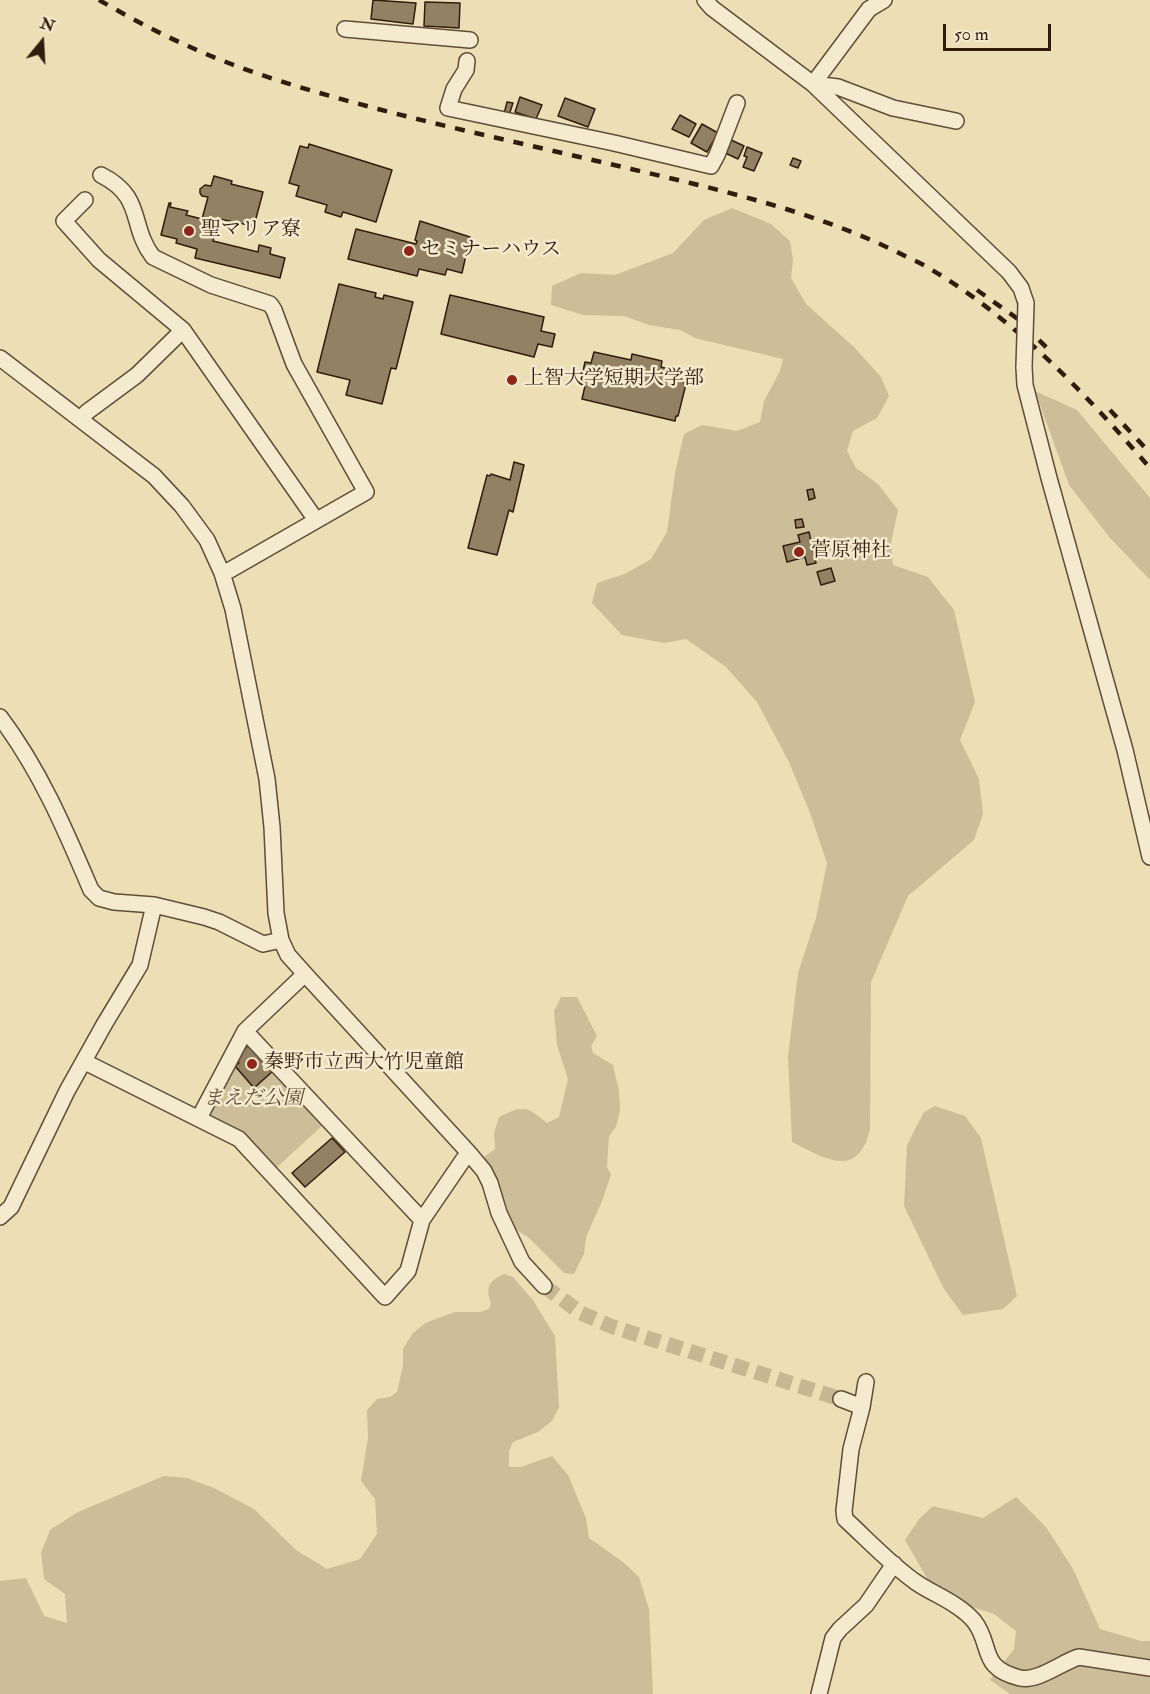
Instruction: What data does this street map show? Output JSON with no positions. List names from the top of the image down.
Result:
{
  "parks": ["まえだ公園"],
  "places": [
    "聖マリア寮",
    "セミナーハウス",
    "上智大学短期大学部",
    "菅原神社",
    "秦野市立西大竹児童館"
  ],
  "scale_bar": "50 m",
  "north": "top"
}
